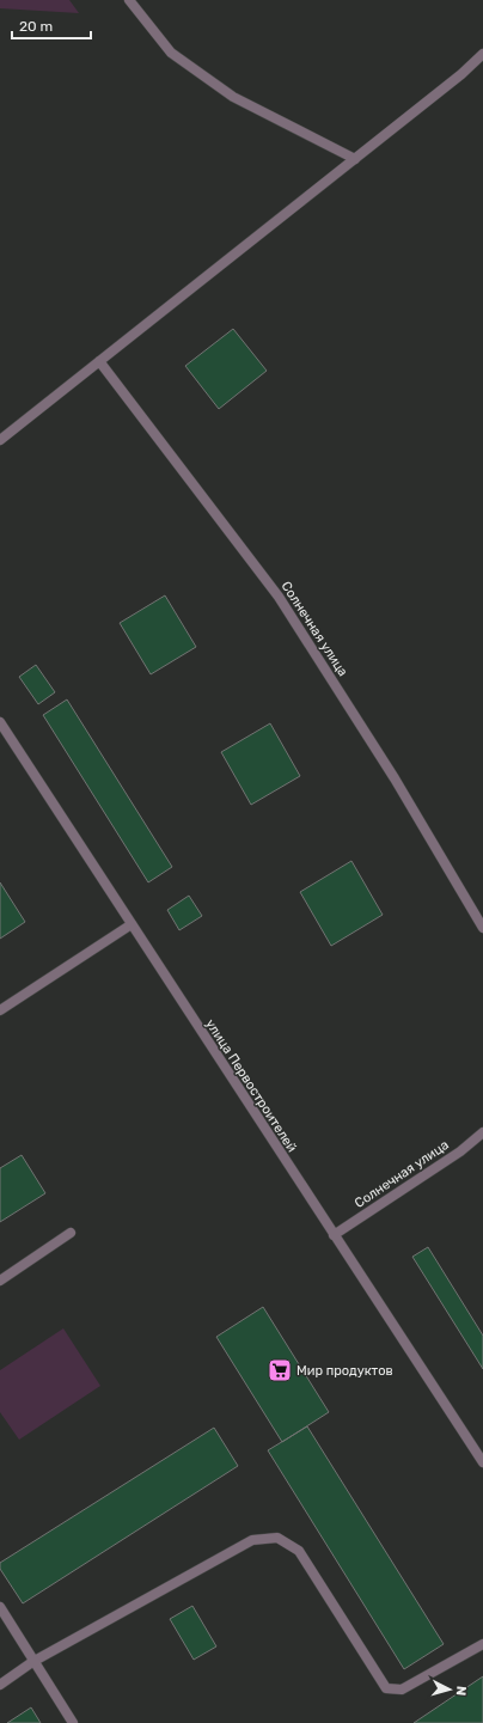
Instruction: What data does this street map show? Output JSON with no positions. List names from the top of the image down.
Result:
{
  "streets": {
    "street": ["Солнечная улица", "улица Первостроителей"]
  },
  "crossings": [
    ["Солнечная улица", "улица Первостроителей"]
  ],
  "places": {
    "supermarket": ["Мир продуктов"]
  },
  "scale_bar": "20 m",
  "north": "right"
}
